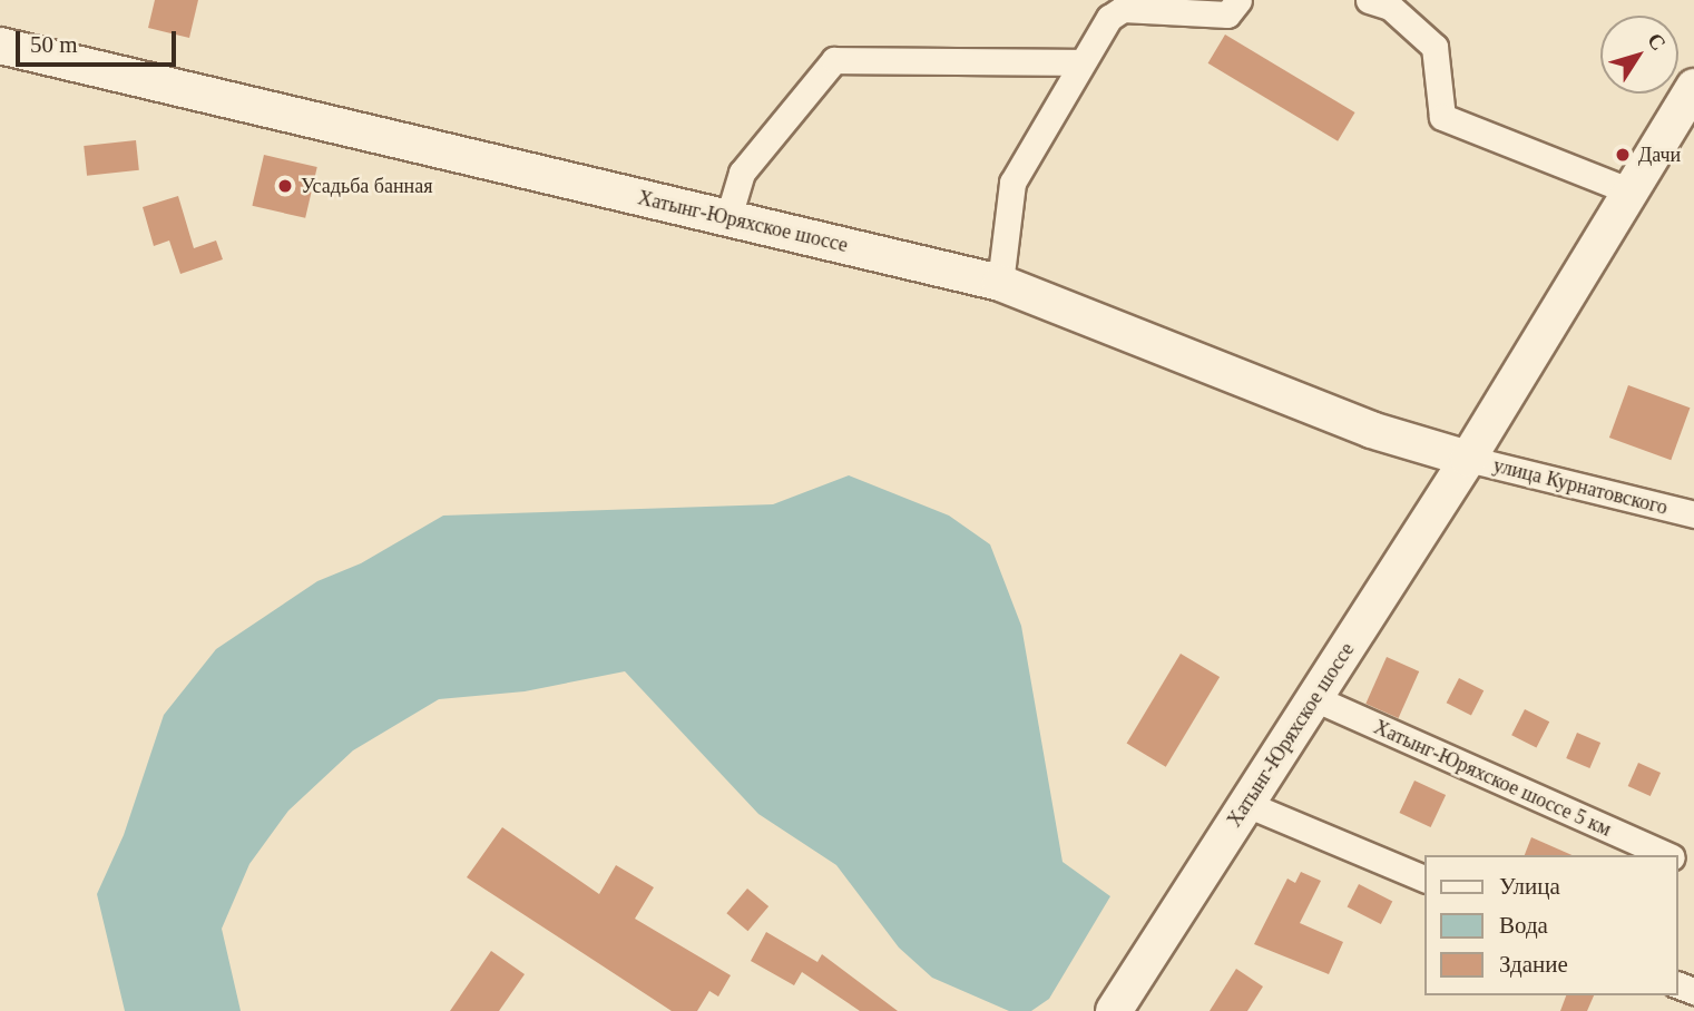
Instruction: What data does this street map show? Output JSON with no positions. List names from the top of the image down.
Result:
{
  "streets": {
    "main road": ["Хатынг-Юряхское шоссе"],
    "street": ["улица Курнатовского", "Хатынг-Юряхское шоссе 5 км"]
  },
  "crossings": [
    ["Хатынг-Юряхское шоссе", "улица Курнатовского"],
    ["Хатынг-Юряхское шоссе", "Хатынг-Юряхское шоссе 5 км"]
  ],
  "places": ["Дачи", "Усадьба банная"],
  "legend": ["Улица", "Вода", "Здание"],
  "scale_bar": "50 m",
  "north": "top right"
}
